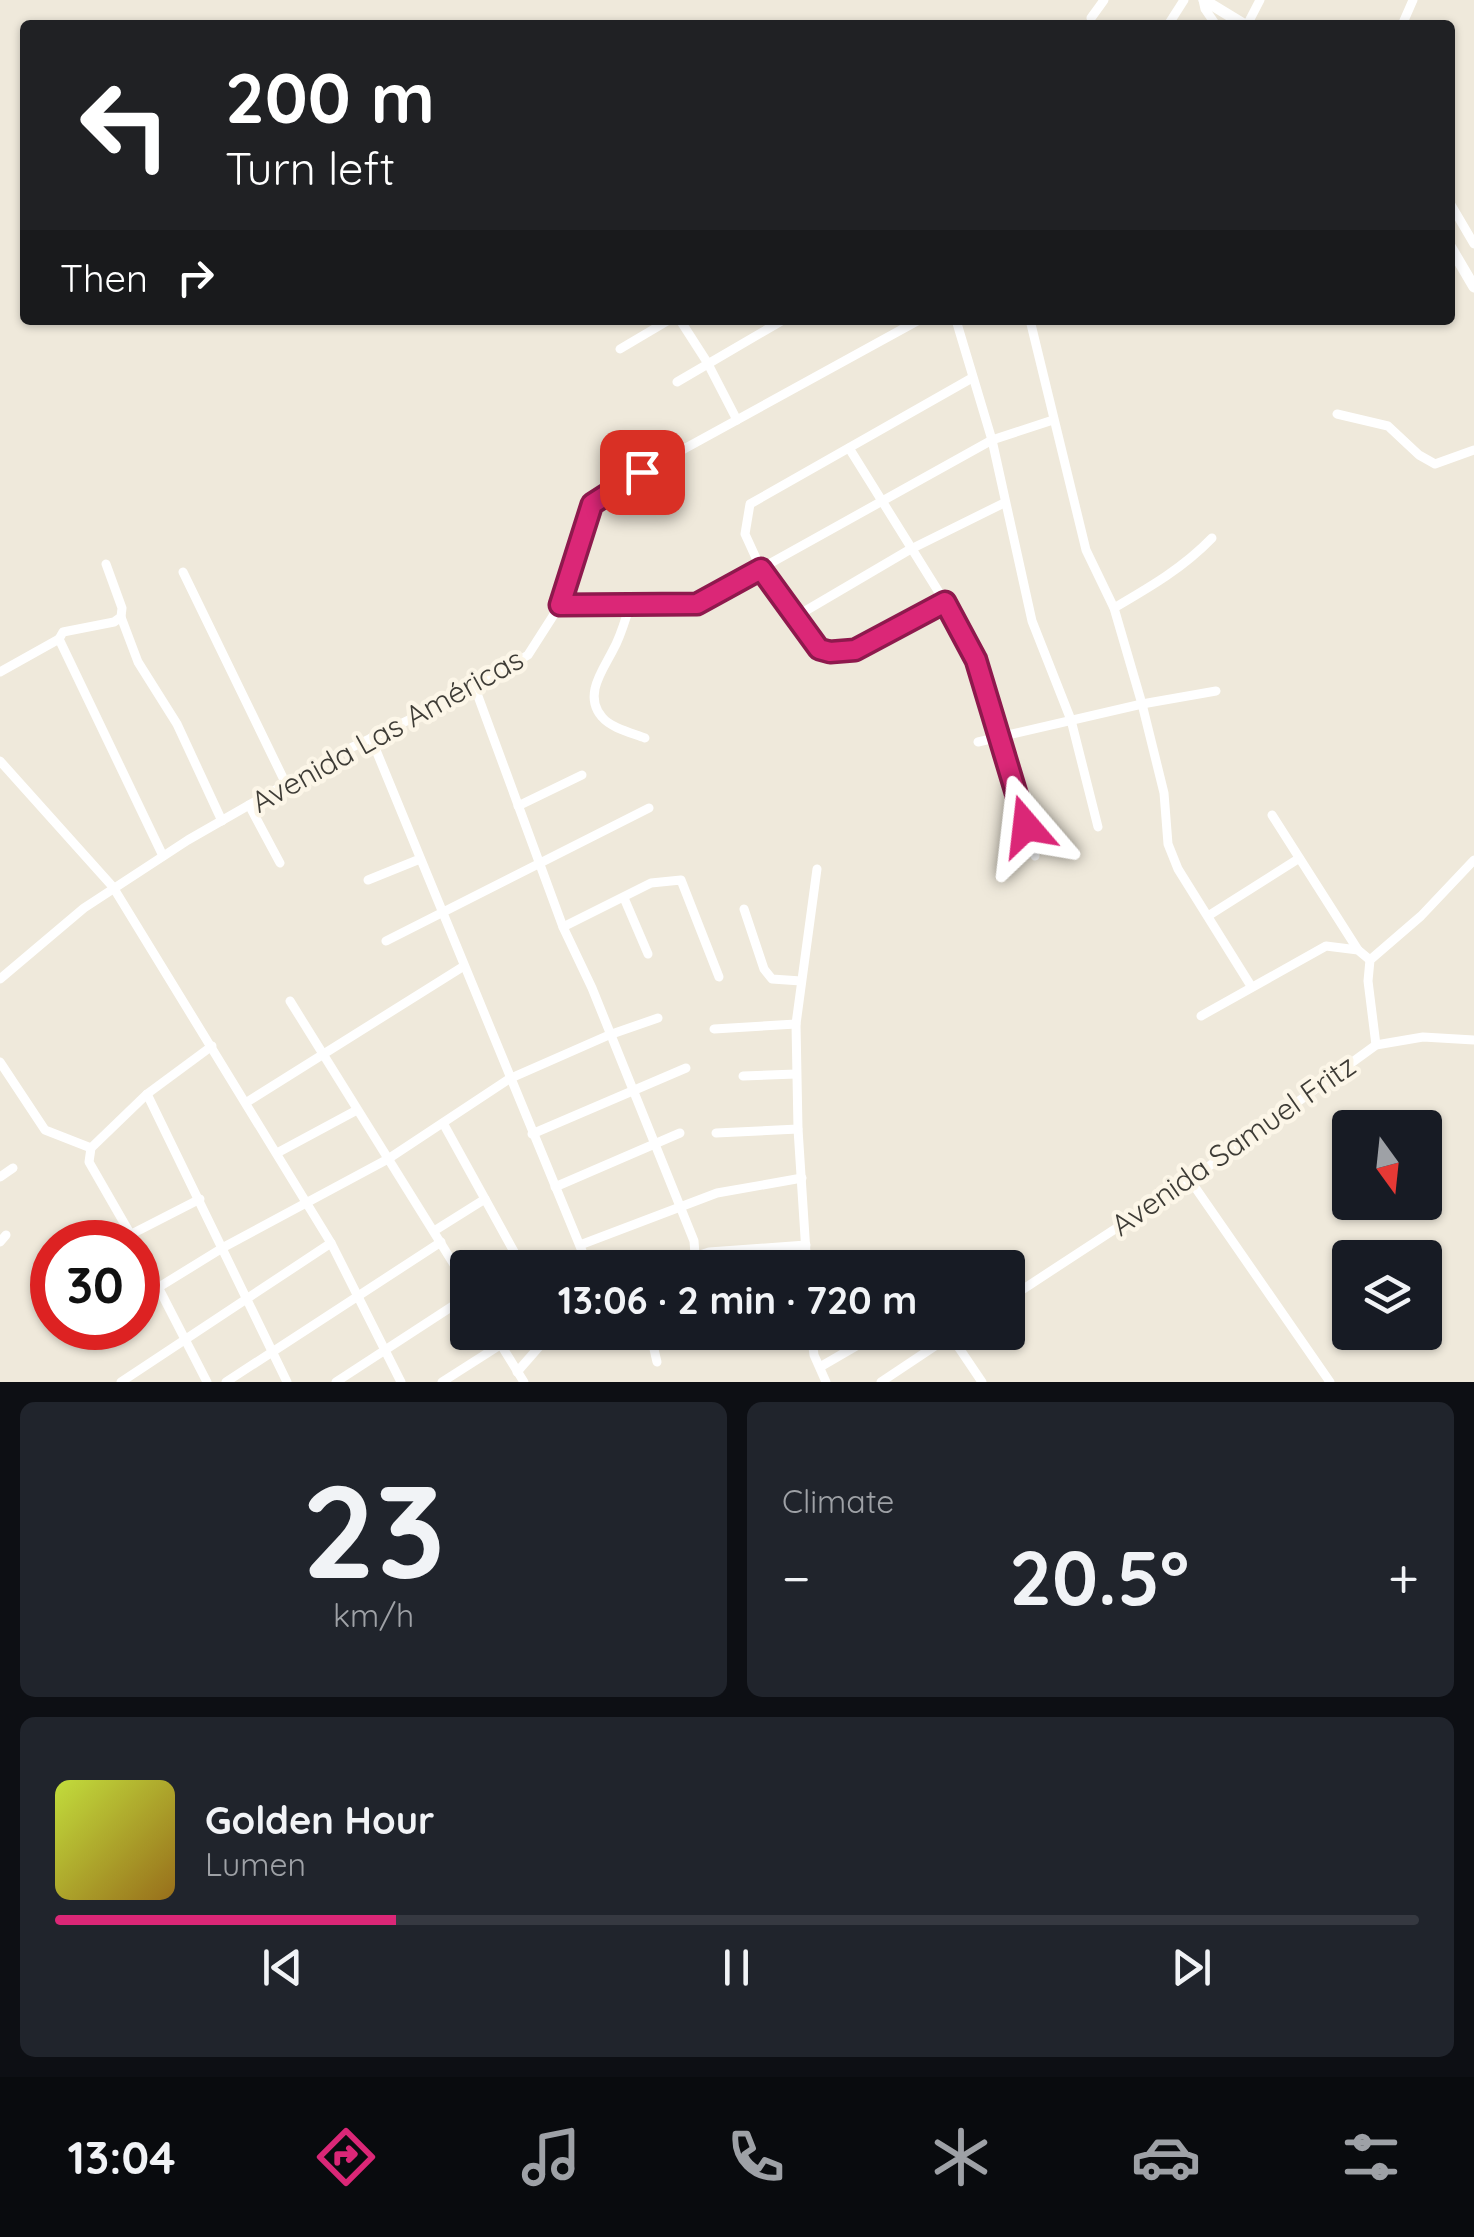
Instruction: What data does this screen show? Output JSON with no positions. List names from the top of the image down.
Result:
{
  "streets": {
    "street": ["Avenida Las Américas", "Avenida Samuel Fritz"]
  },
  "north": "bottom",
  "page": {
    "turn": ["200 m", "Turn left"],
    "then": "Then",
    "limit": "30",
    "trip": "13:06 · 2 min · 720 m",
    "tile": [
      ["23", "km/h"],
      "Climate"
    ],
    "heat": ["−", "20.5°", "+"],
    "song": ["Golden Hour", "Lumen"],
    "tabs": "13:04"
  }
}
